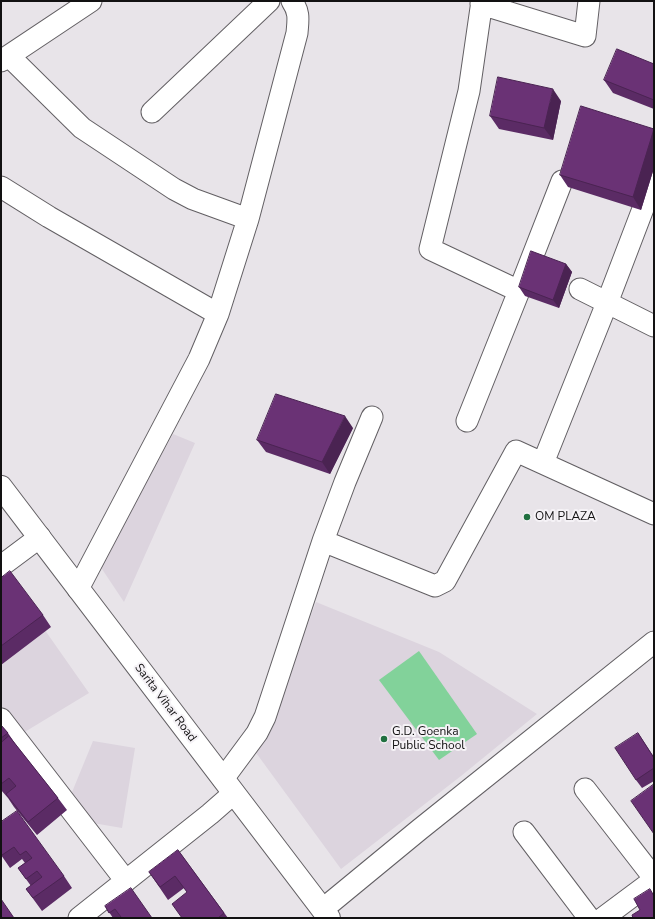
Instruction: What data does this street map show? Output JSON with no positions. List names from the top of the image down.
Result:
{
  "streets": {
    "street": ["Sarita Vihar Road"]
  },
  "places": ["OM PLAZA", "G.D. Goenka Public School"]
}
